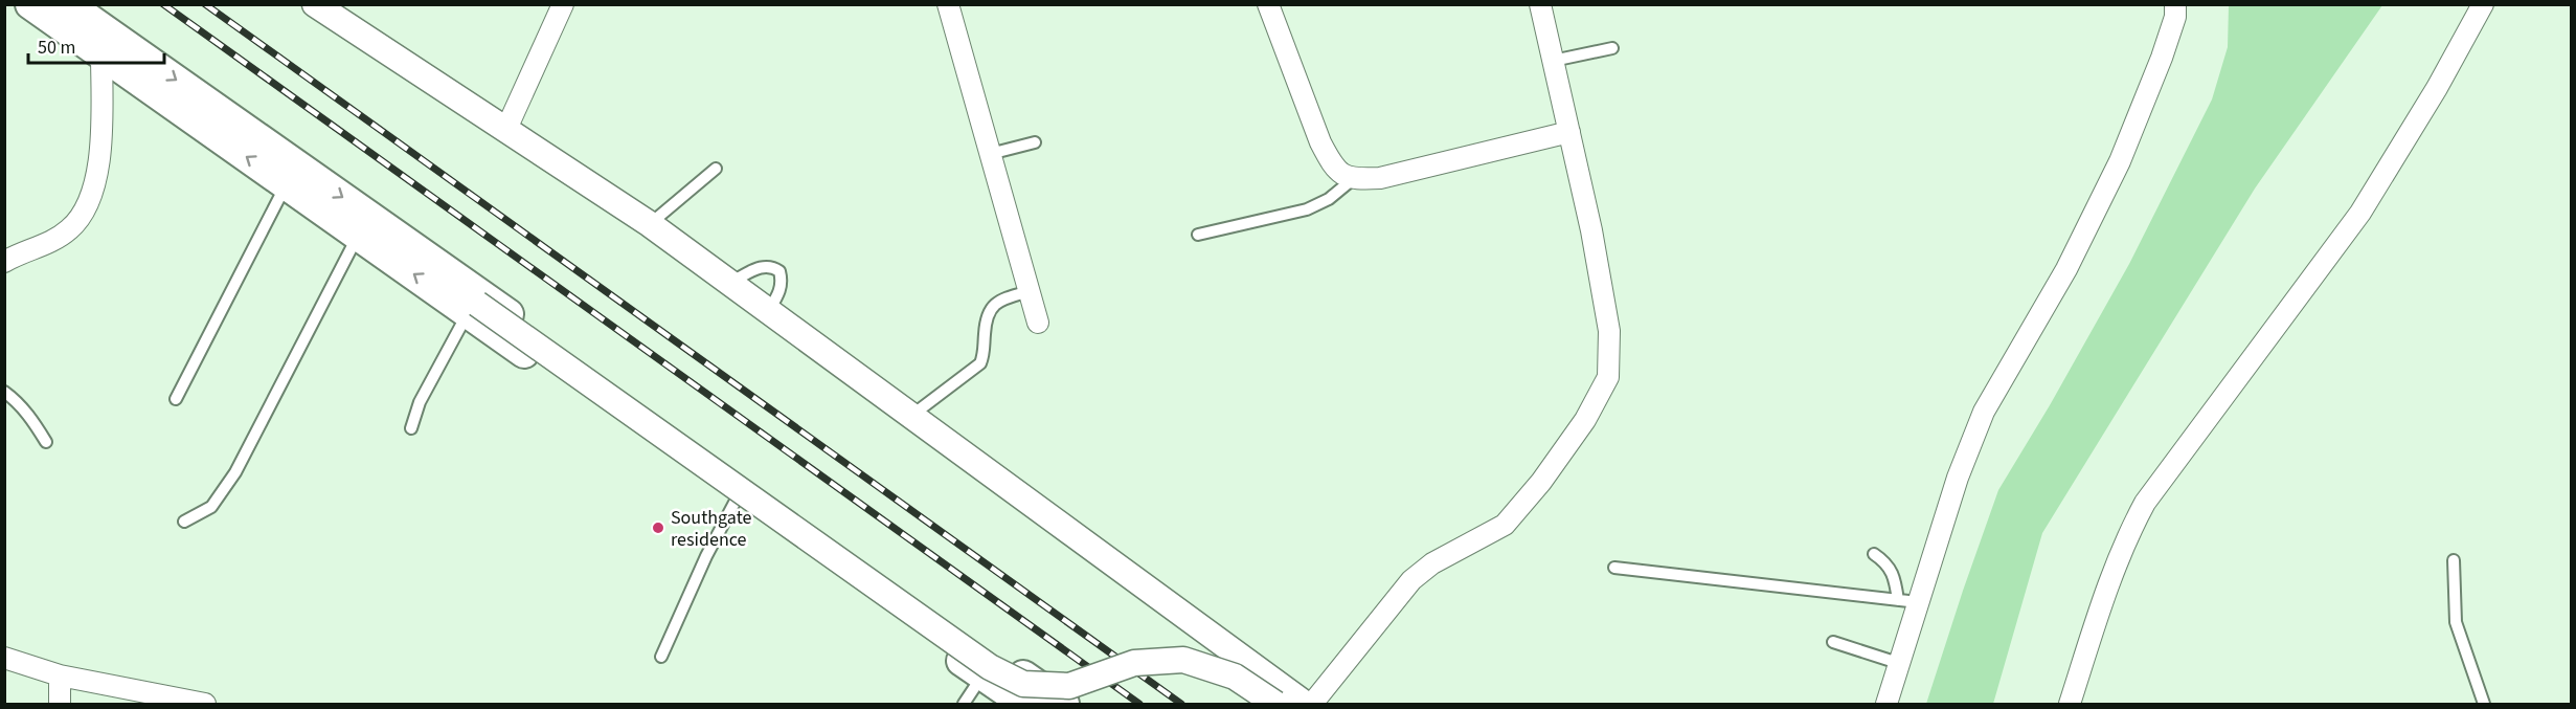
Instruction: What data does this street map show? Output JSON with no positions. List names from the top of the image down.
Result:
{
  "places": ["Southgate residence"],
  "scale_bar": "50 m"
}
